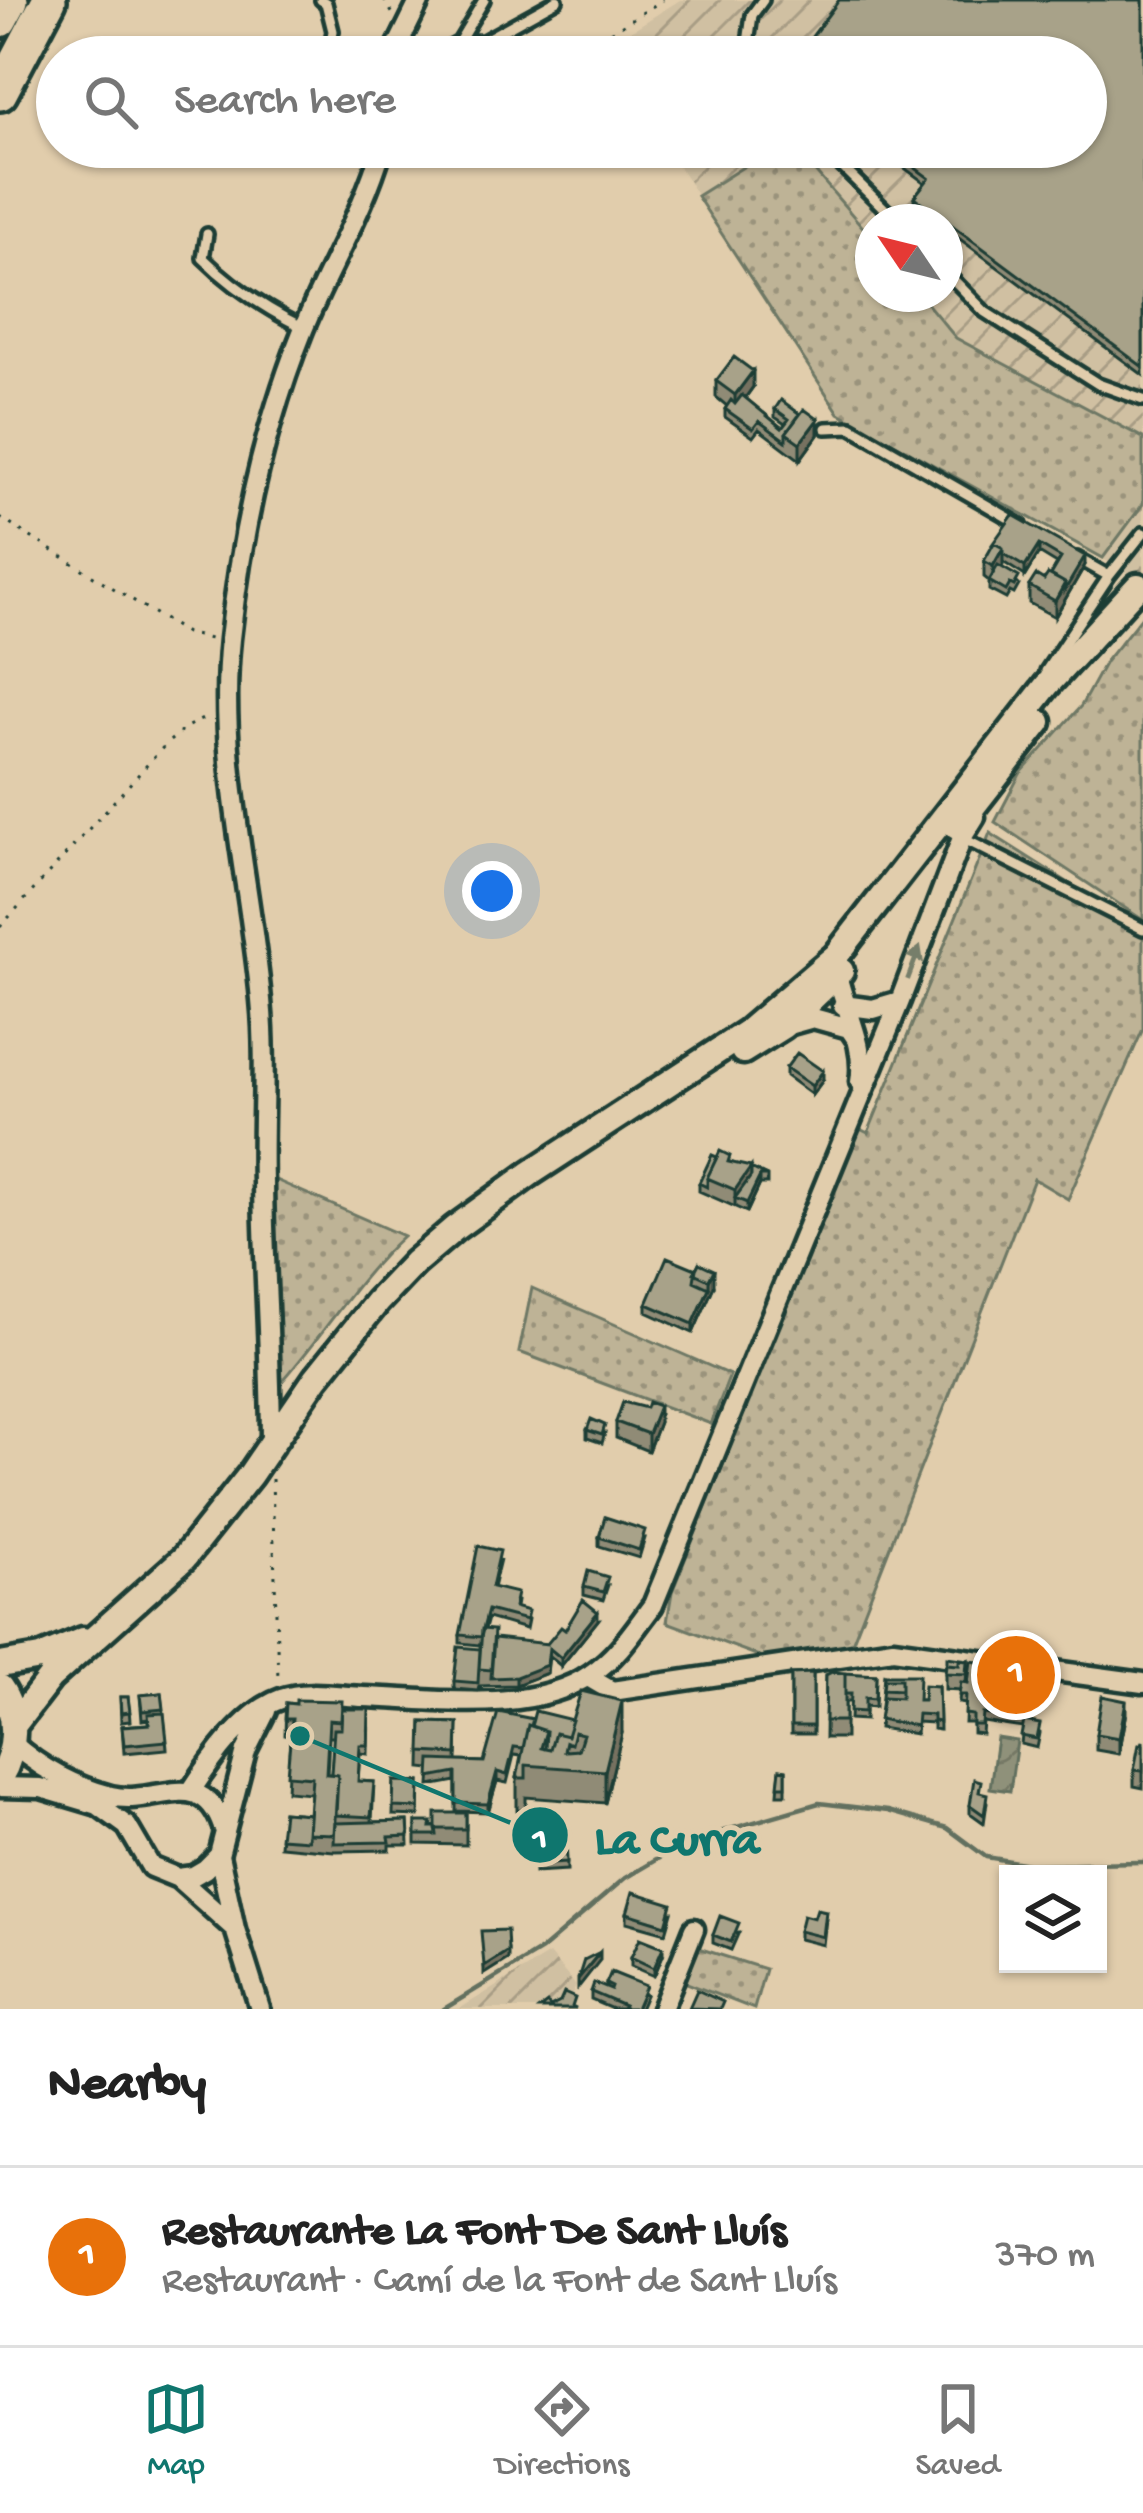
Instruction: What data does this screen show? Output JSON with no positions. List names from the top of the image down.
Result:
{
  "places": ["La Curra"],
  "north": "top left",
  "page": {
    "search": "Search here",
    "pins": "1",
    "heading": "Nearby",
    "list": [
      {
        "mark": "1",
        "name": "Restaurante La Font De Sant Lluís",
        "note": "Restaurant · Camí de la Font de Sant Lluís",
        "value": "370 m"
      }
    ],
    "nav": ["Map", "Directions", "Saved"]
  }
}
